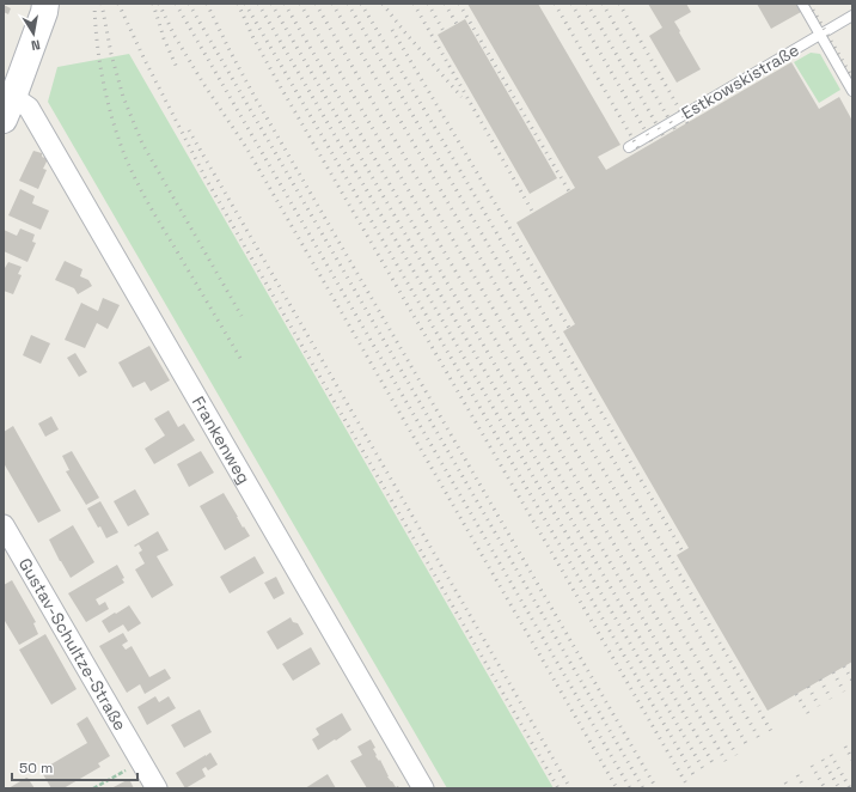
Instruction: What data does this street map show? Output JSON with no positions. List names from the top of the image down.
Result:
{
  "streets": {
    "street": ["Frankenweg", "Gustav-Schultze-Straße"],
    "lane": ["Estkowskistraße"]
  },
  "scale_bar": "50 m",
  "north": "bottom"
}
